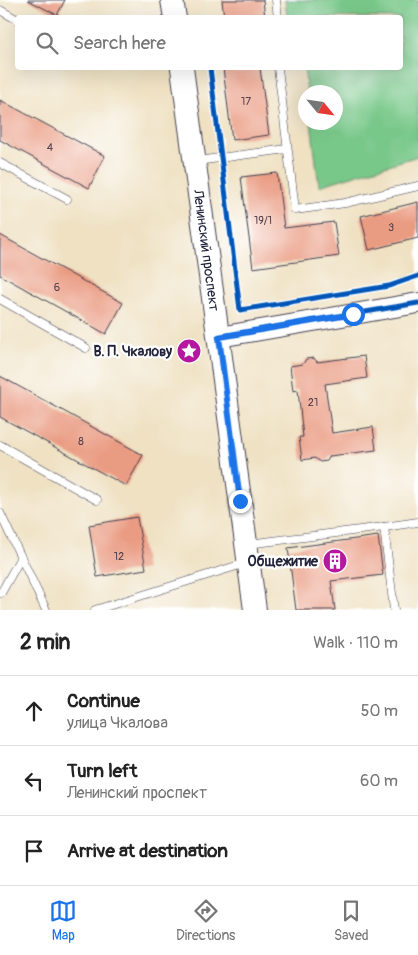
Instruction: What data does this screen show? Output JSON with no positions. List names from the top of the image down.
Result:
{
  "streets": {
    "main road": ["Ленинский проспект"]
  },
  "places": {
    "place": ["В. П. Чкалову"],
    "building": ["Общежитие"]
  },
  "house_numbers": [
    "17",
    "4",
    "19/1",
    "3",
    "6",
    "21",
    "8",
    "12"
  ],
  "north": "bottom right",
  "page": {
    "search": "Search here",
    "heading": ["2 min", "Walk · 110 m"],
    "list": [
      ["Continue", "улица Чкалова", "50 m"],
      ["Turn left", "Ленинский проспект", "60 m"],
      "Arrive at destination"
    ],
    "nav": ["Map", "Directions", "Saved"]
  }
}
